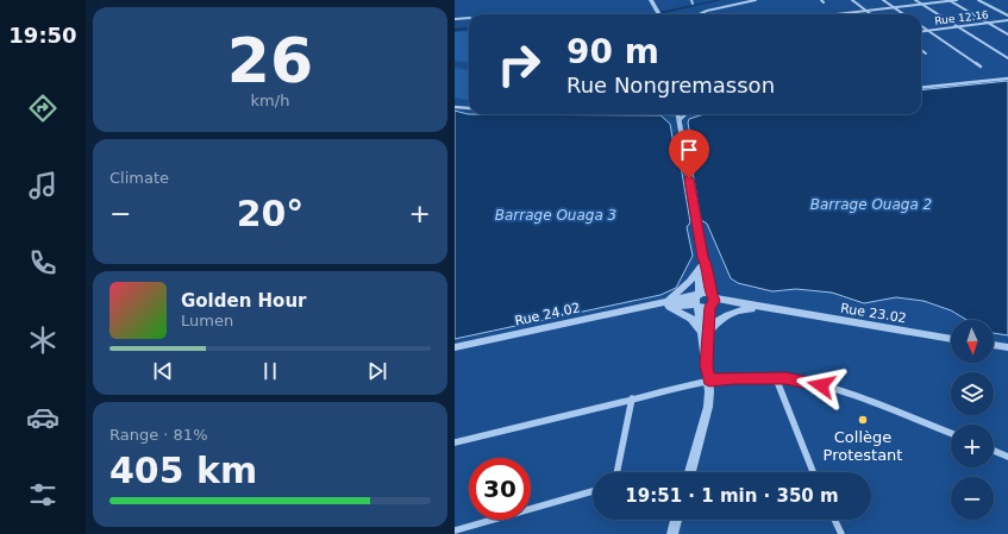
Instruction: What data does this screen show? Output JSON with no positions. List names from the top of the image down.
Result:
{
  "streets": {
    "street": ["Rue 12.16", "Rue 23.02", "Rue 24.02"]
  },
  "water": ["Barrage Ouaga 2", "Barrage Ouaga 3"],
  "places": ["Collège Protestant"],
  "north": "bottom",
  "page": {
    "tabs": "19:50",
    "tile": [
      ["26", "km/h"],
      "Climate",
      ["Range · 81%", "405 km"]
    ],
    "turn": ["90 m", "Rue Nongremasson"],
    "heat": ["−", "20°", "+"],
    "song": ["Golden Hour", "Lumen"],
    "map_buttons": ["+", "−"],
    "limit": "30",
    "trip": "19:51 · 1 min · 350 m"
  }
}
